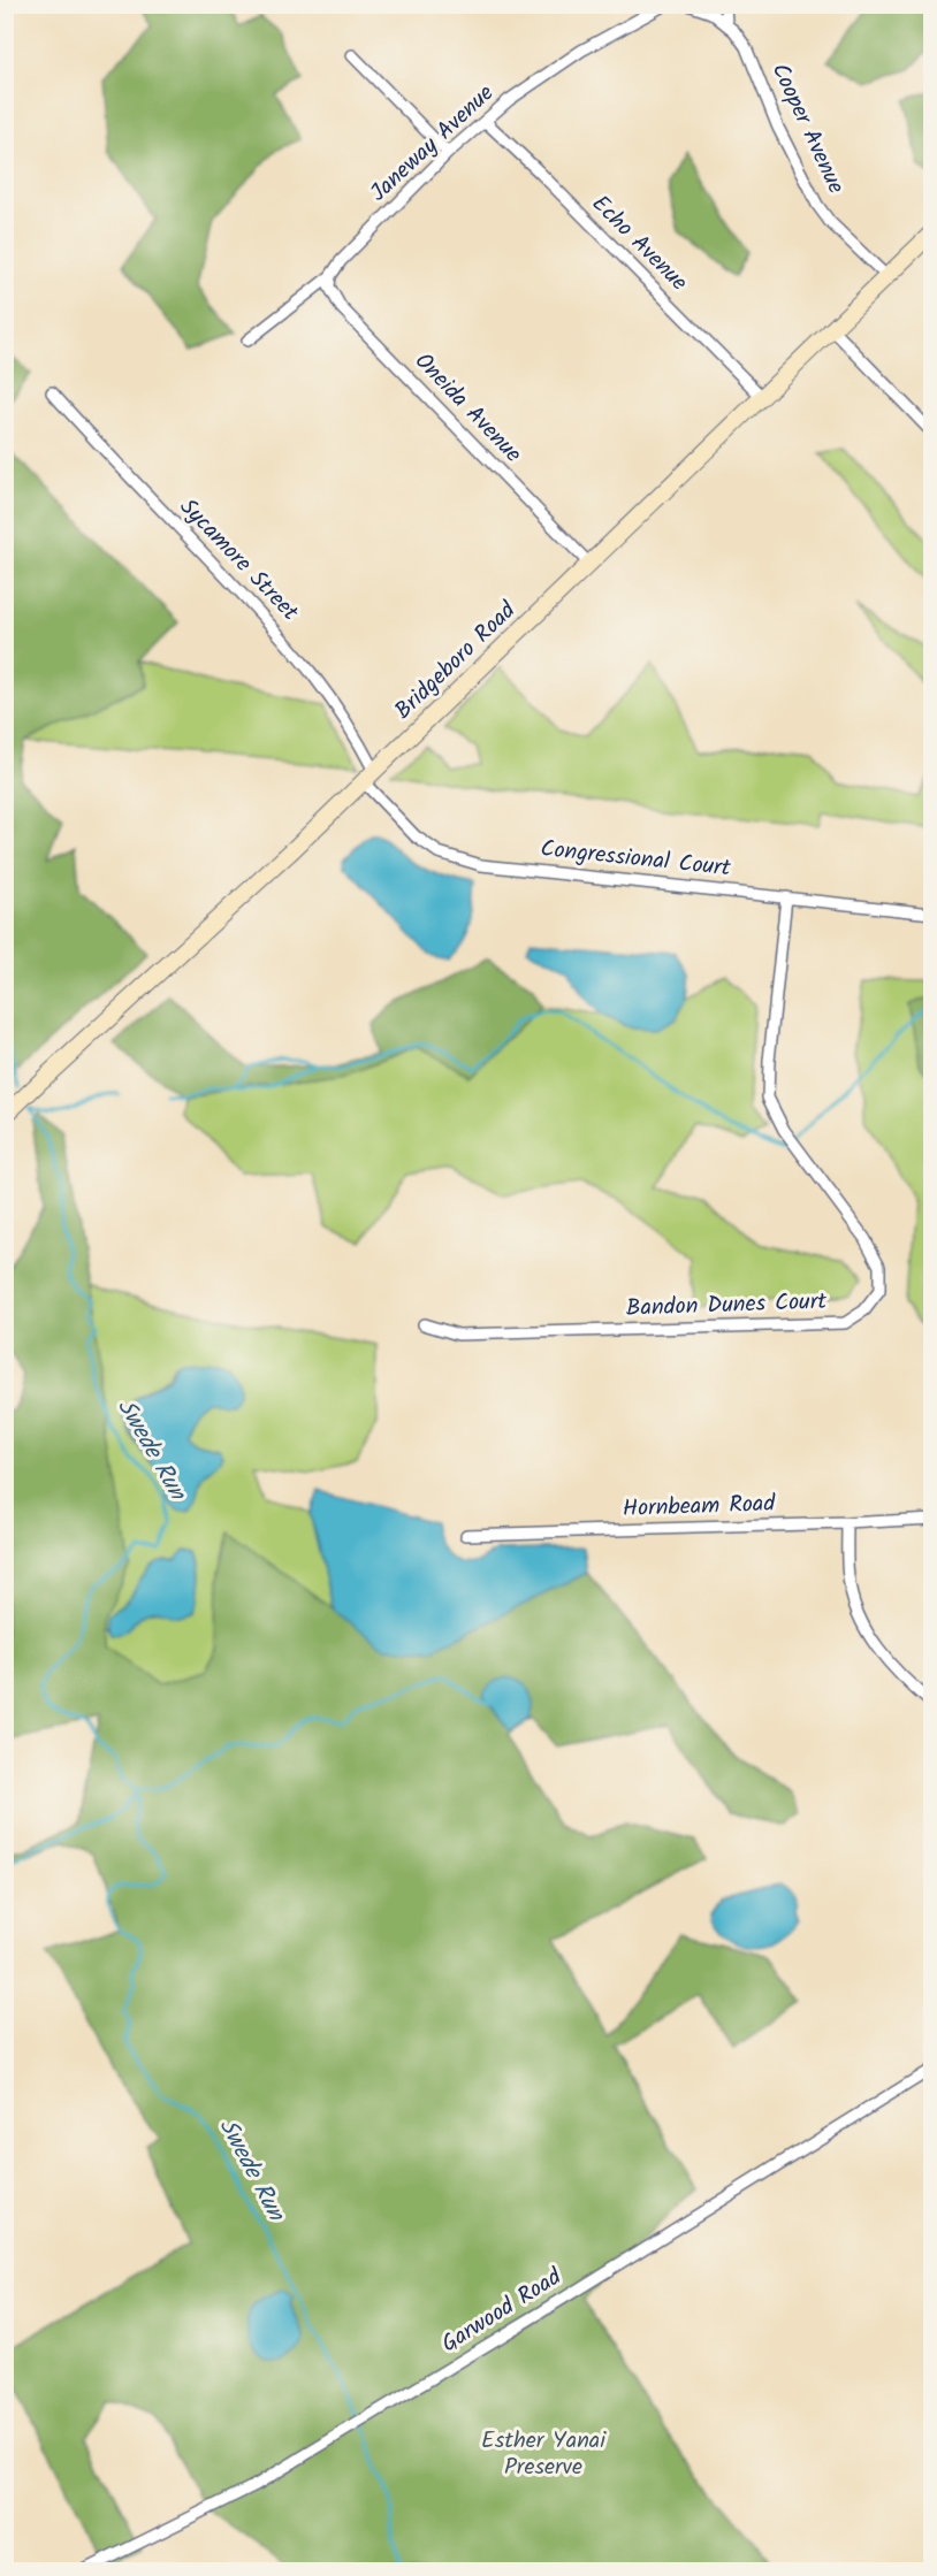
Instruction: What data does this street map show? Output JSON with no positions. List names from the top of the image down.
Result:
{
  "streets": {
    "main road": ["Bridgeboro Road"],
    "street": [
      "Cooper Avenue",
      "Janeway Avenue",
      "Echo Avenue",
      "Oneida Avenue",
      "Sycamore Street",
      "Congressional Court",
      "Bandon Dunes Court",
      "Hornbeam Road",
      "Garwood Road"
    ]
  },
  "crossings": [
    ["Cooper Avenue", "Bridgeboro Road"],
    ["Janeway Avenue", "Echo Avenue"],
    ["Janeway Avenue", "Oneida Avenue"],
    ["Echo Avenue", "Bridgeboro Road"],
    ["Oneida Avenue", "Bridgeboro Road"],
    ["Sycamore Street", "Bridgeboro Road"],
    ["Sycamore Street", "Congressional Court"],
    ["Bridgeboro Road", "Congressional Court"],
    ["Congressional Court", "Bandon Dunes Court"]
  ],
  "water": ["Swede Run"],
  "parks": ["Esther Yanai Preserve"]
}
